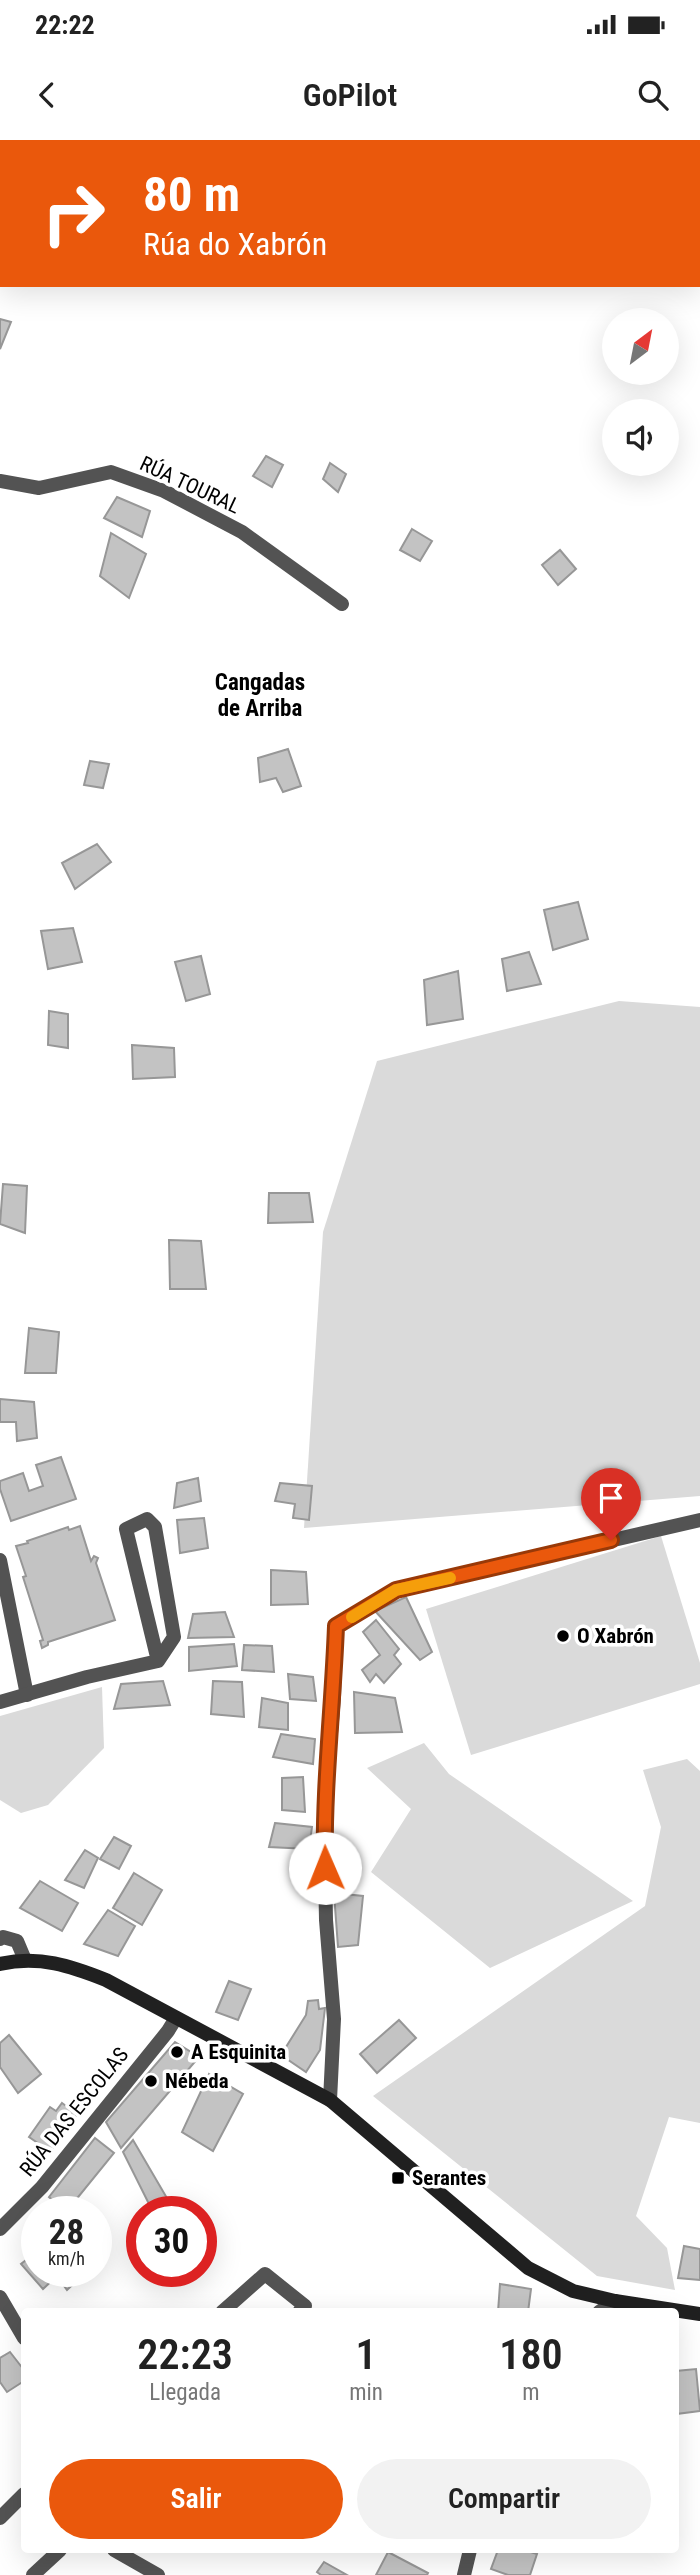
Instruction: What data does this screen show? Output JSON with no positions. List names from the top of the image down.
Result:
{
  "streets": {
    "street": ["RÚA TOURAL", "RÚA DAS ESCOLAS"]
  },
  "districts": ["Cangadas de Arriba"],
  "places": {
    "other": ["O Xabrón", "A Esquinita", "Nébeda"],
    "transit": ["Serantes"]
  },
  "north": "top right",
  "page": {
    "status": "22:22",
    "header": "GoPilot",
    "turn": ["80 m", "Rúa do Xabrón"],
    "speed": "28 km/h",
    "limit": "30",
    "eta": [
      "22:23",
      "Llegada",
      "1",
      "min",
      "180",
      "m"
    ],
    "buttons": ["Salir", "Compartir"]
  }
}
